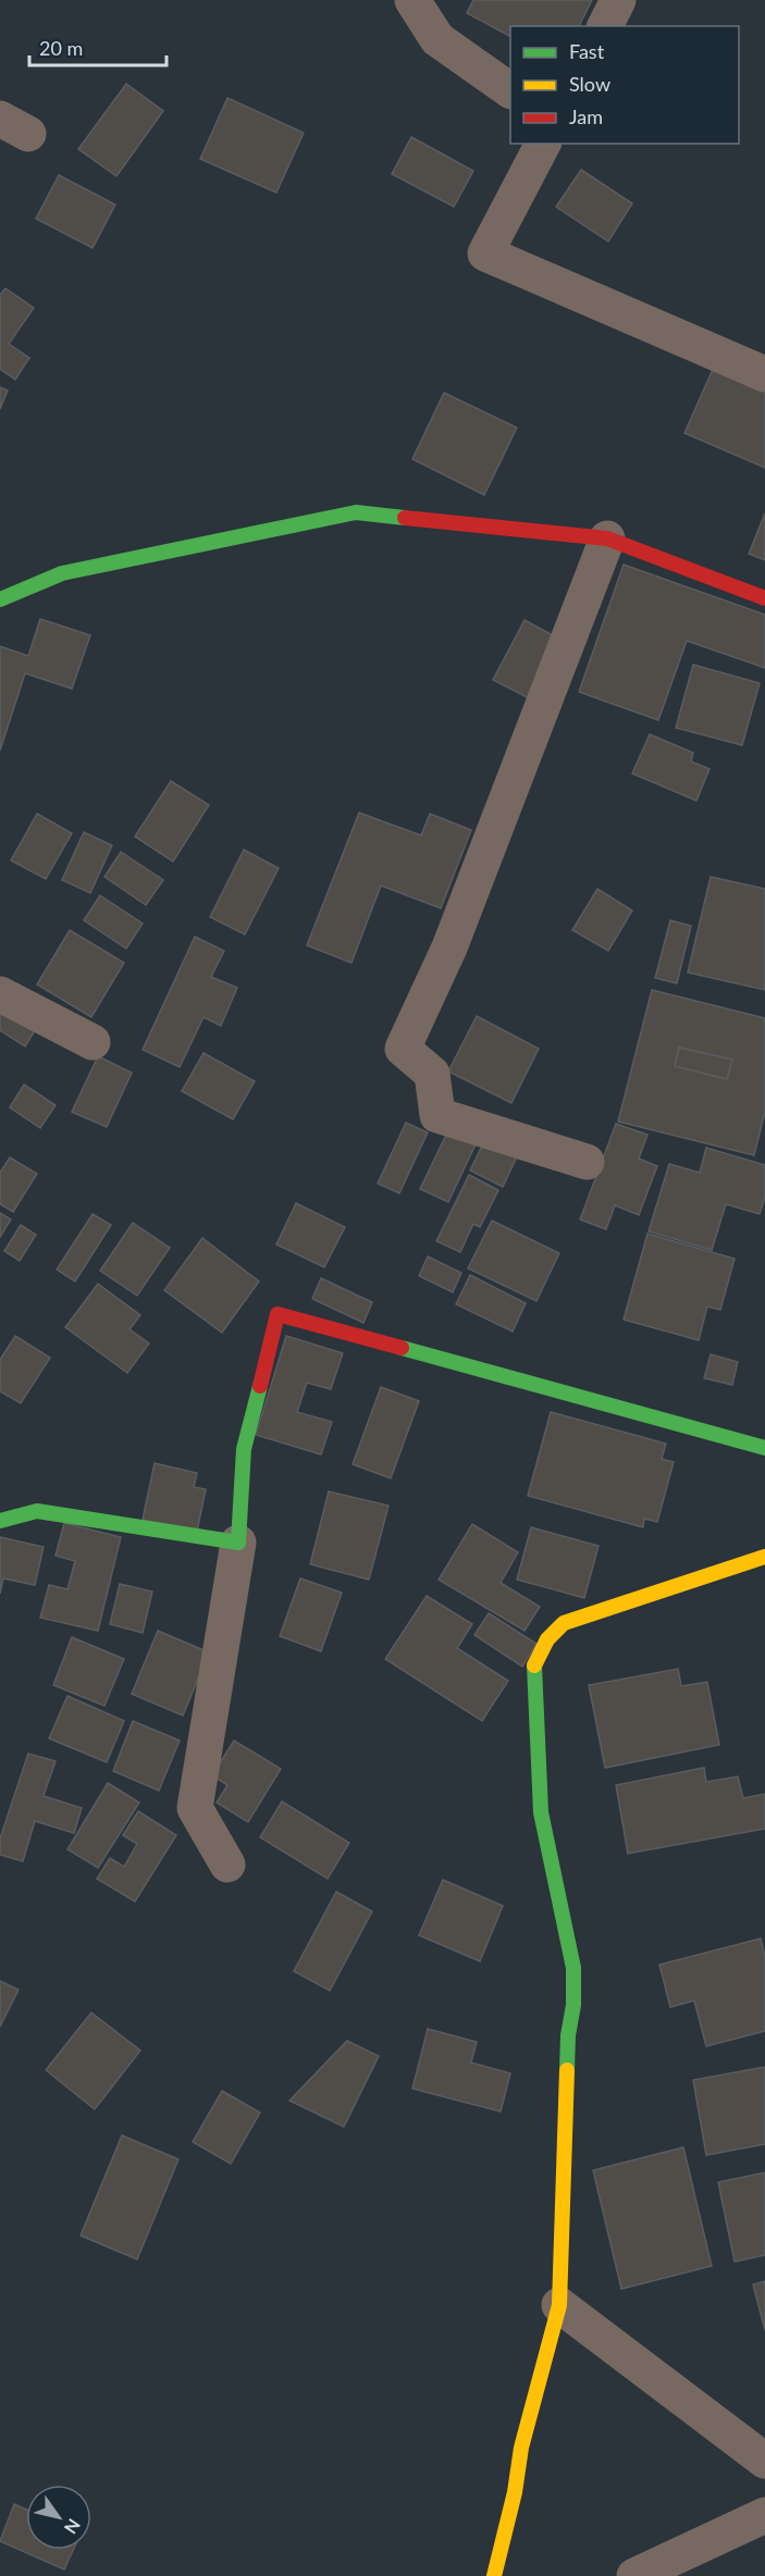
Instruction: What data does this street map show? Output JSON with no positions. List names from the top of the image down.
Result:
{
  "legend": ["Fast", "Slow", "Jam"],
  "scale_bar": "20 m",
  "north": "bottom right"
}
